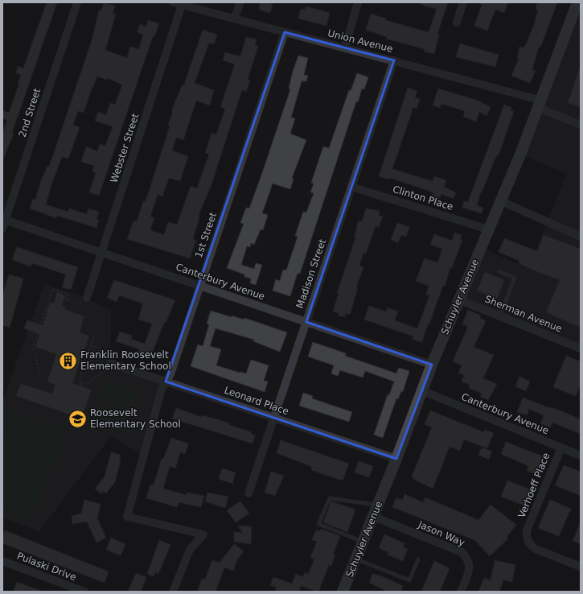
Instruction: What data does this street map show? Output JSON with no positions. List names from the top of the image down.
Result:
{
  "streets": {
    "street": [
      "Union Avenue",
      "2nd Street",
      "Webster Street",
      "Clinton Place",
      "1st Street",
      "Madison Street",
      "Canterbury Avenue",
      "Schuyler Avenue",
      "Sherman Avenue",
      "Leonard Place",
      "Verhoeff Place",
      "Jason Way",
      "Pulaski Drive"
    ]
  },
  "crossings": [
    ["Union Avenue", "Webster Street"],
    ["Union Avenue", "1st Street"],
    ["Union Avenue", "Madison Street"],
    ["Union Avenue", "Schuyler Avenue"],
    ["2nd Street", "Canterbury Avenue"],
    ["Webster Street", "Canterbury Avenue"],
    ["Clinton Place", "Madison Street"],
    ["Clinton Place", "Schuyler Avenue"],
    ["1st Street", "Canterbury Avenue"],
    ["1st Street", "Leonard Place"],
    ["Madison Street", "Canterbury Avenue"],
    ["Madison Street", "Leonard Place"],
    ["Canterbury Avenue", "Schuyler Avenue"],
    ["Canterbury Avenue", "Verhoeff Place"],
    ["Schuyler Avenue", "Sherman Avenue"],
    ["Schuyler Avenue", "Leonard Place"],
    ["Schuyler Avenue", "Jason Way"]
  ],
  "places": {
    "building": ["Franklin Roosevelt Elementary School"],
    "school or university": ["Roosevelt Elementary School"]
  }
}
